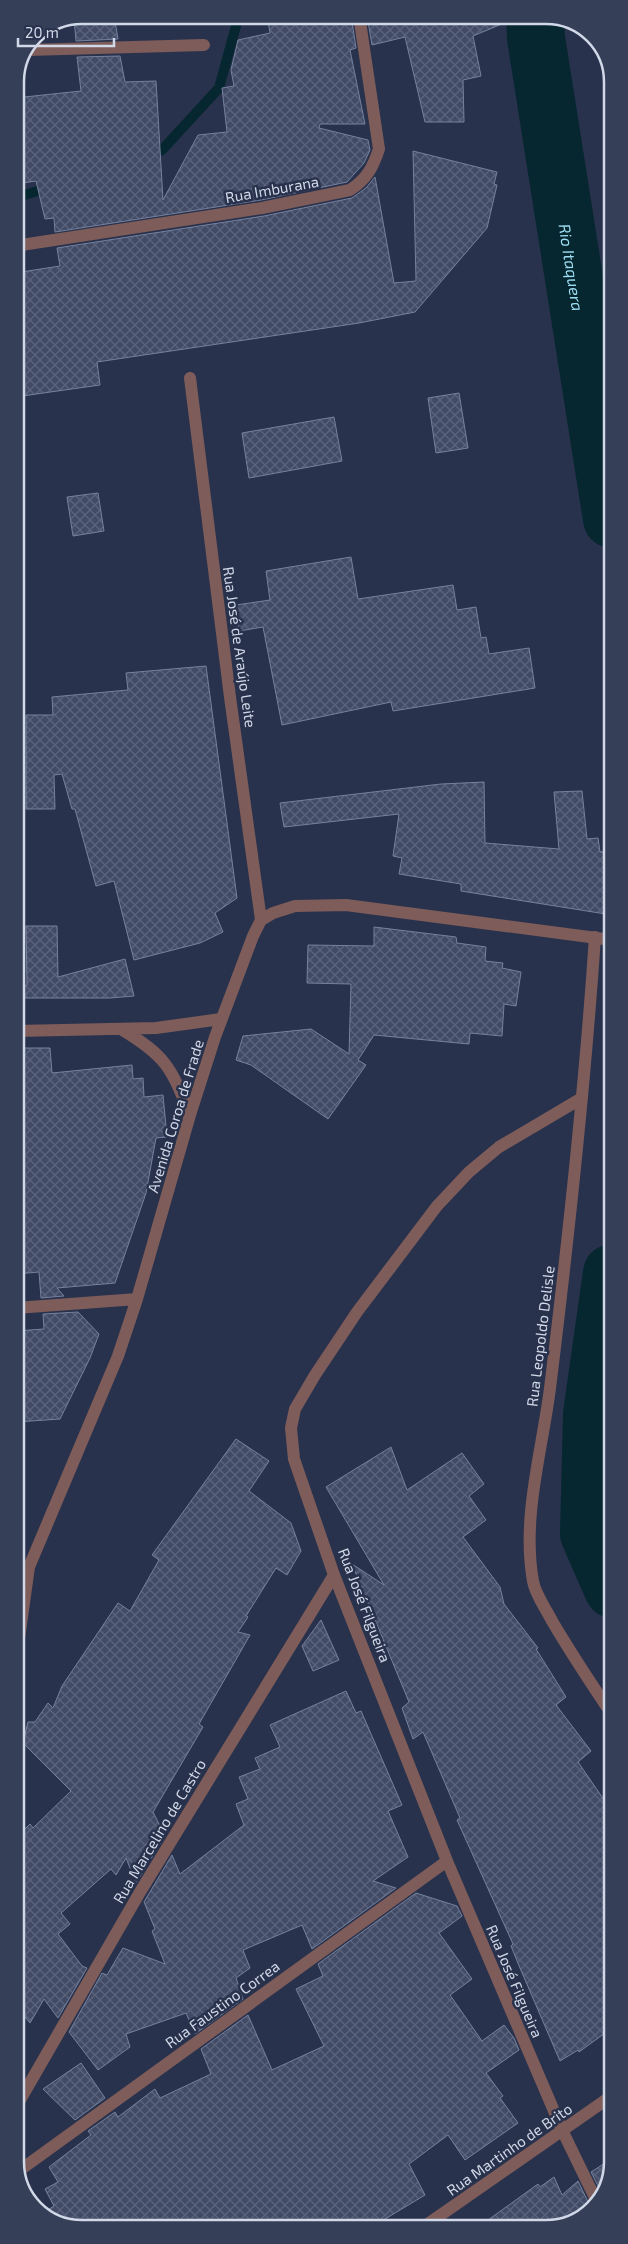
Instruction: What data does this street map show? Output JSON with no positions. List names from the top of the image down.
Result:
{
  "streets": {
    "street": [
      "Rua Imburana",
      "Rua José de Araújo Leite",
      "Avenida Coroa de Frade",
      "Rua Leopoldo Delisle",
      "Rua José Filgueira",
      "Rua Marcelino de Castro",
      "Rua Faustino Correa",
      "Rua Martinho de Brito"
    ]
  },
  "crossings": [
    ["Rua José de Araújo Leite", "Avenida Coroa de Frade"],
    ["Rua Leopoldo Delisle", "Rua José Filgueira"],
    ["Rua José Filgueira", "Rua Marcelino de Castro"],
    ["Rua José Filgueira", "Rua Faustino Correa"],
    ["Rua José Filgueira", "Rua Martinho de Brito"]
  ],
  "water": ["Rio Itaquera"],
  "scale_bar": "20 m"
}
